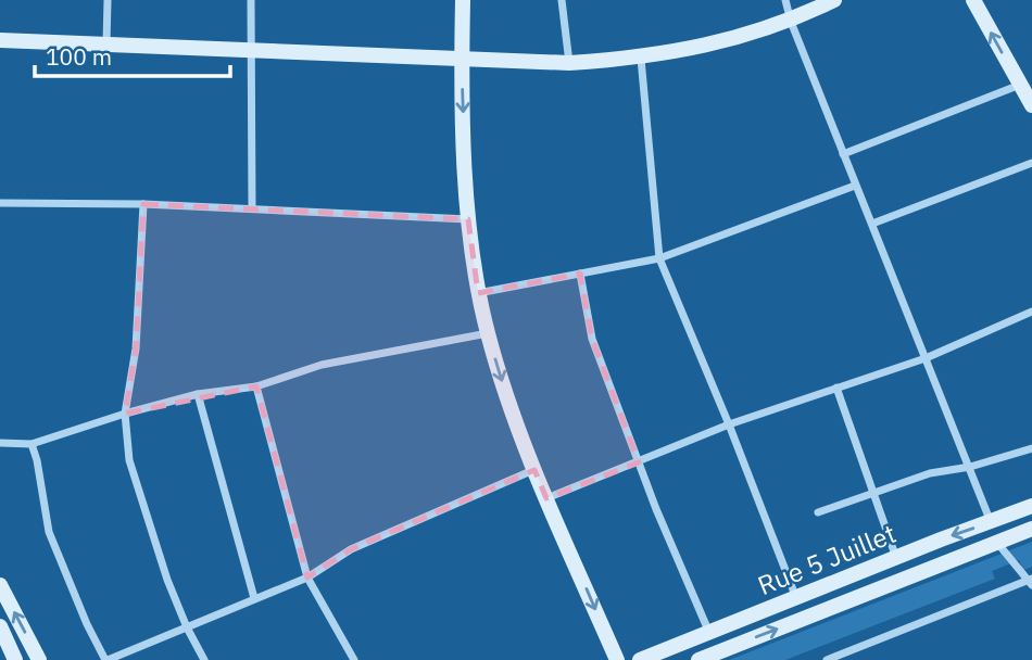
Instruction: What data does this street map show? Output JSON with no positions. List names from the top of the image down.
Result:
{
  "streets": {
    "main road": ["Rue 5 Juillet"]
  },
  "scale_bar": "100 m"
}
